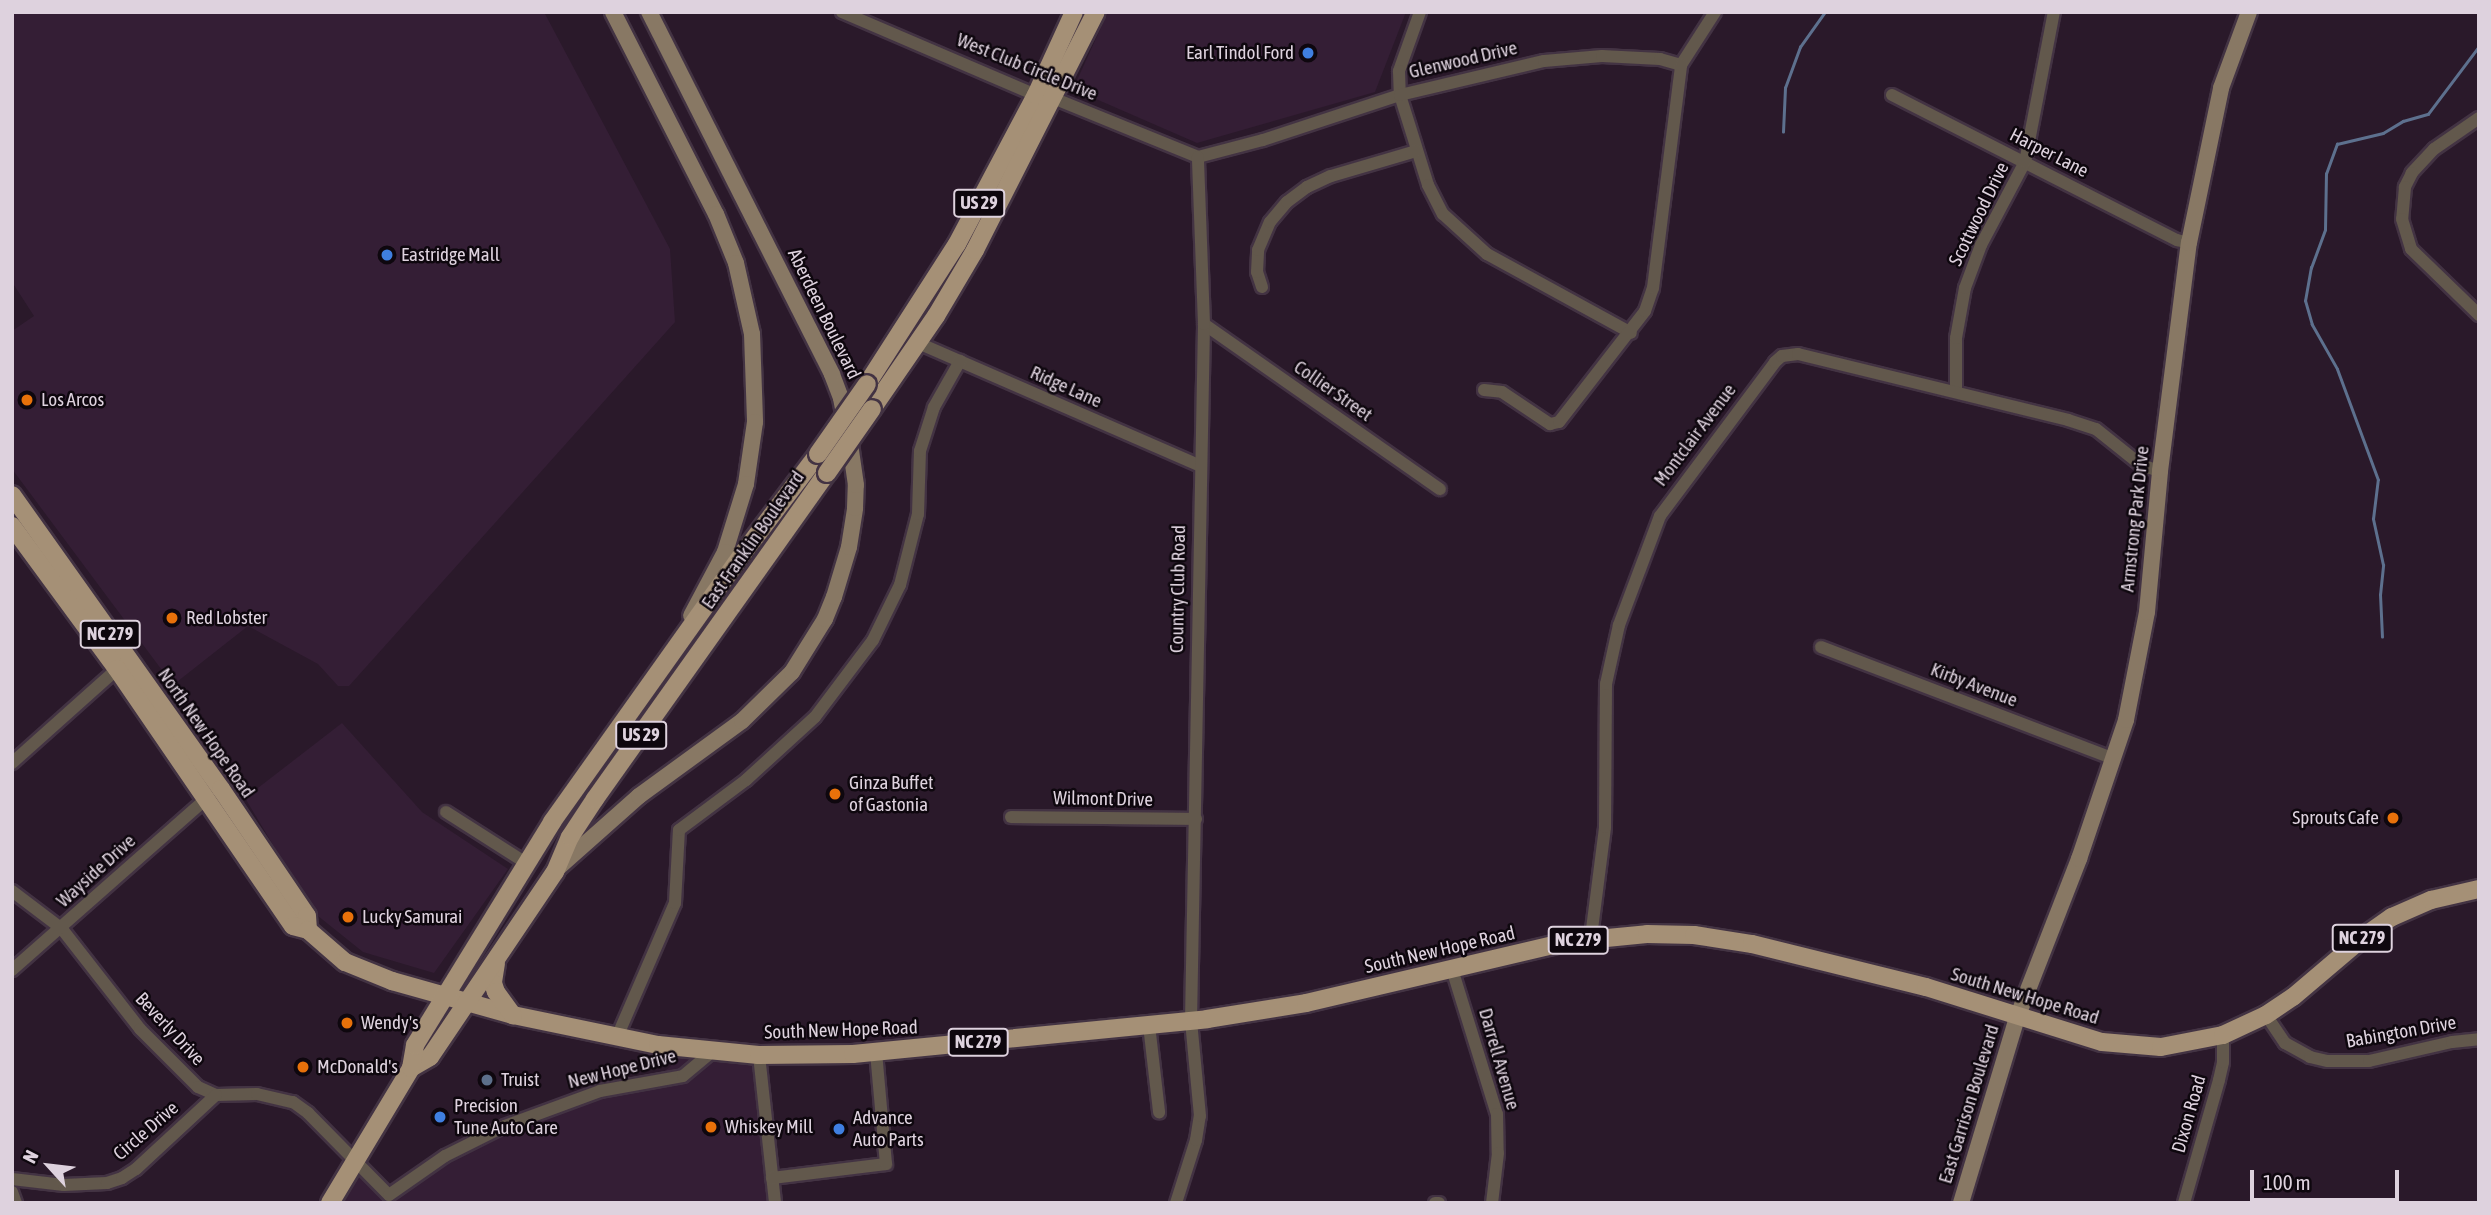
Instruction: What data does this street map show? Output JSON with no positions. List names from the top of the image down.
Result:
{
  "streets": {
    "main road": [
      "US 29",
      "Aberdeen Boulevard",
      "Armstrong Park Drive",
      "East Franklin Boulevard",
      "NC 279",
      "North New Hope Road",
      "South New Hope Road",
      "East Garrison Boulevard"
    ],
    "street": [
      "Glenwood Drive",
      "West Club Circle Drive",
      "Harper Lane",
      "Scottwood Drive",
      "Ridge Lane",
      "Collier Street",
      "Montclair Avenue",
      "Country Club Road",
      "Kirby Avenue",
      "Wilmont Drive",
      "Wayside Drive",
      "Beverly Drive",
      "Babington Drive",
      "Darrell Avenue",
      "New Hope Drive",
      "Dixon Road",
      "Circle Drive"
    ]
  },
  "crossings": [
    ["Glenwood Drive", "West Club Circle Drive"],
    ["Glenwood Drive", "Country Club Road"],
    ["West Club Circle Drive", "East Franklin Boulevard"],
    ["West Club Circle Drive", "Country Club Road"],
    ["Harper Lane", "Scottwood Drive"],
    ["Harper Lane", "Armstrong Park Drive"],
    ["Scottwood Drive", "Montclair Avenue"],
    ["Aberdeen Boulevard", "East Franklin Boulevard"],
    ["Ridge Lane", "East Franklin Boulevard"],
    ["Ridge Lane", "Country Club Road"],
    ["Collier Street", "Country Club Road"],
    ["Montclair Avenue", "Armstrong Park Drive"],
    ["Montclair Avenue", "South New Hope Road"],
    ["Armstrong Park Drive", "Kirby Avenue"],
    ["Armstrong Park Drive", "South New Hope Road"],
    ["Armstrong Park Drive", "East Garrison Boulevard"],
    ["East Franklin Boulevard", "North New Hope Road"],
    ["East Franklin Boulevard", "South New Hope Road"],
    ["East Franklin Boulevard", "New Hope Drive"],
    ["Country Club Road", "Wilmont Drive"],
    ["Country Club Road", "South New Hope Road"],
    ["North New Hope Road", "Wayside Drive"],
    ["North New Hope Road", "South New Hope Road"],
    ["Wayside Drive", "Beverly Drive"],
    ["South New Hope Road", "Babington Drive"],
    ["South New Hope Road", "Darrell Avenue"],
    ["South New Hope Road", "New Hope Drive"],
    ["South New Hope Road", "East Garrison Boulevard"],
    ["South New Hope Road", "Dixon Road"],
    ["Beverly Drive", "Circle Drive"]
  ],
  "places": [
    "Earl Tindol Ford",
    "Eastridge Mall",
    "Los Arcos",
    "Red Lobster",
    "Ginza Buffet of Gastonia",
    "Sprouts Cafe",
    "Lucky Samurai",
    "Wendy's",
    "McDonald's",
    "Truist",
    "Precision Tune Auto Care",
    "Whiskey Mill",
    "Advance Auto Parts"
  ],
  "scale_bar": "100 m",
  "north": "top left"
}
